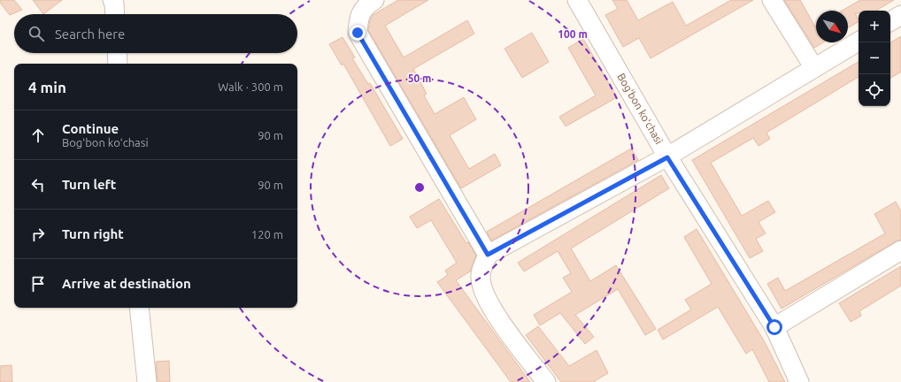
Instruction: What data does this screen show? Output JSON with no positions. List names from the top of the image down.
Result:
{
  "streets": {
    "street": ["Bogʻbon koʻchasi"]
  },
  "north": "bottom right",
  "page": {
    "map_buttons": ["+", "−"],
    "search": "Search here",
    "heading": ["4 min", "Walk · 300 m"],
    "list": [
      ["Continue", "Bogʻbon koʻchasi", "90 m"],
      ["Turn left", "90 m"],
      ["Turn right", "120 m"],
      "Arrive at destination"
    ]
  },
  "rings": ["100 m", "50 m"]
}
